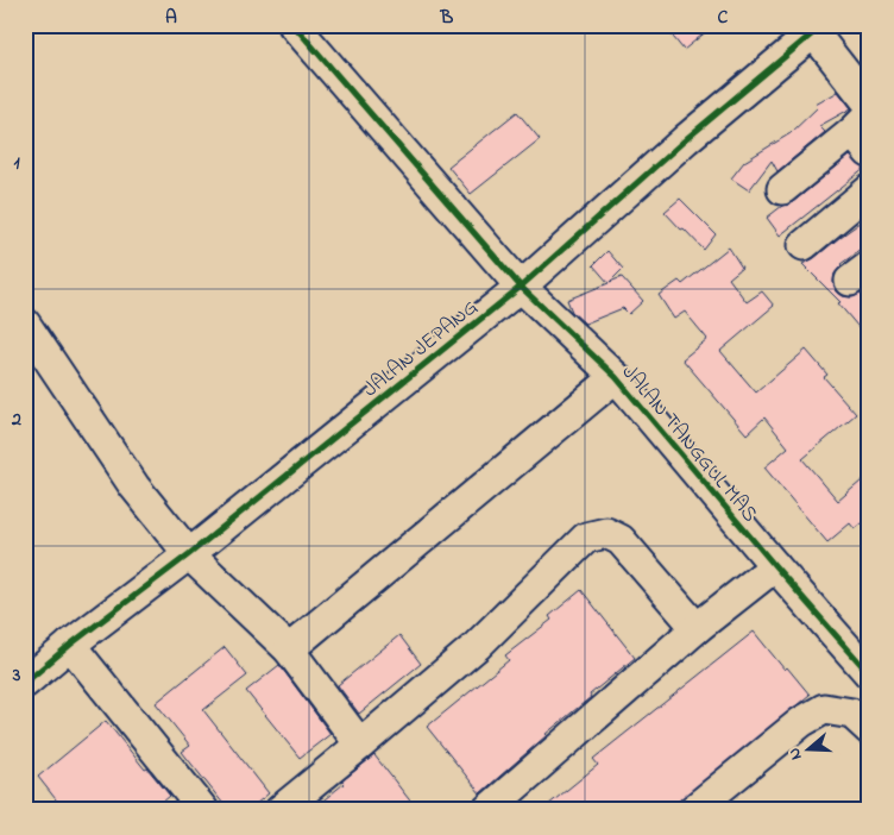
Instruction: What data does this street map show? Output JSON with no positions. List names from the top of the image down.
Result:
{
  "streets": {
    "street": ["JALAN JEPANG", "JALAN TANGGUL MAS"]
  },
  "crossings": [
    ["JALAN JEPANG", "JALAN TANGGUL MAS"]
  ],
  "north": "left",
  "grid": {
    "columns": ["A", "B", "C"],
    "rows": ["1", "2", "3"]
  }
}
